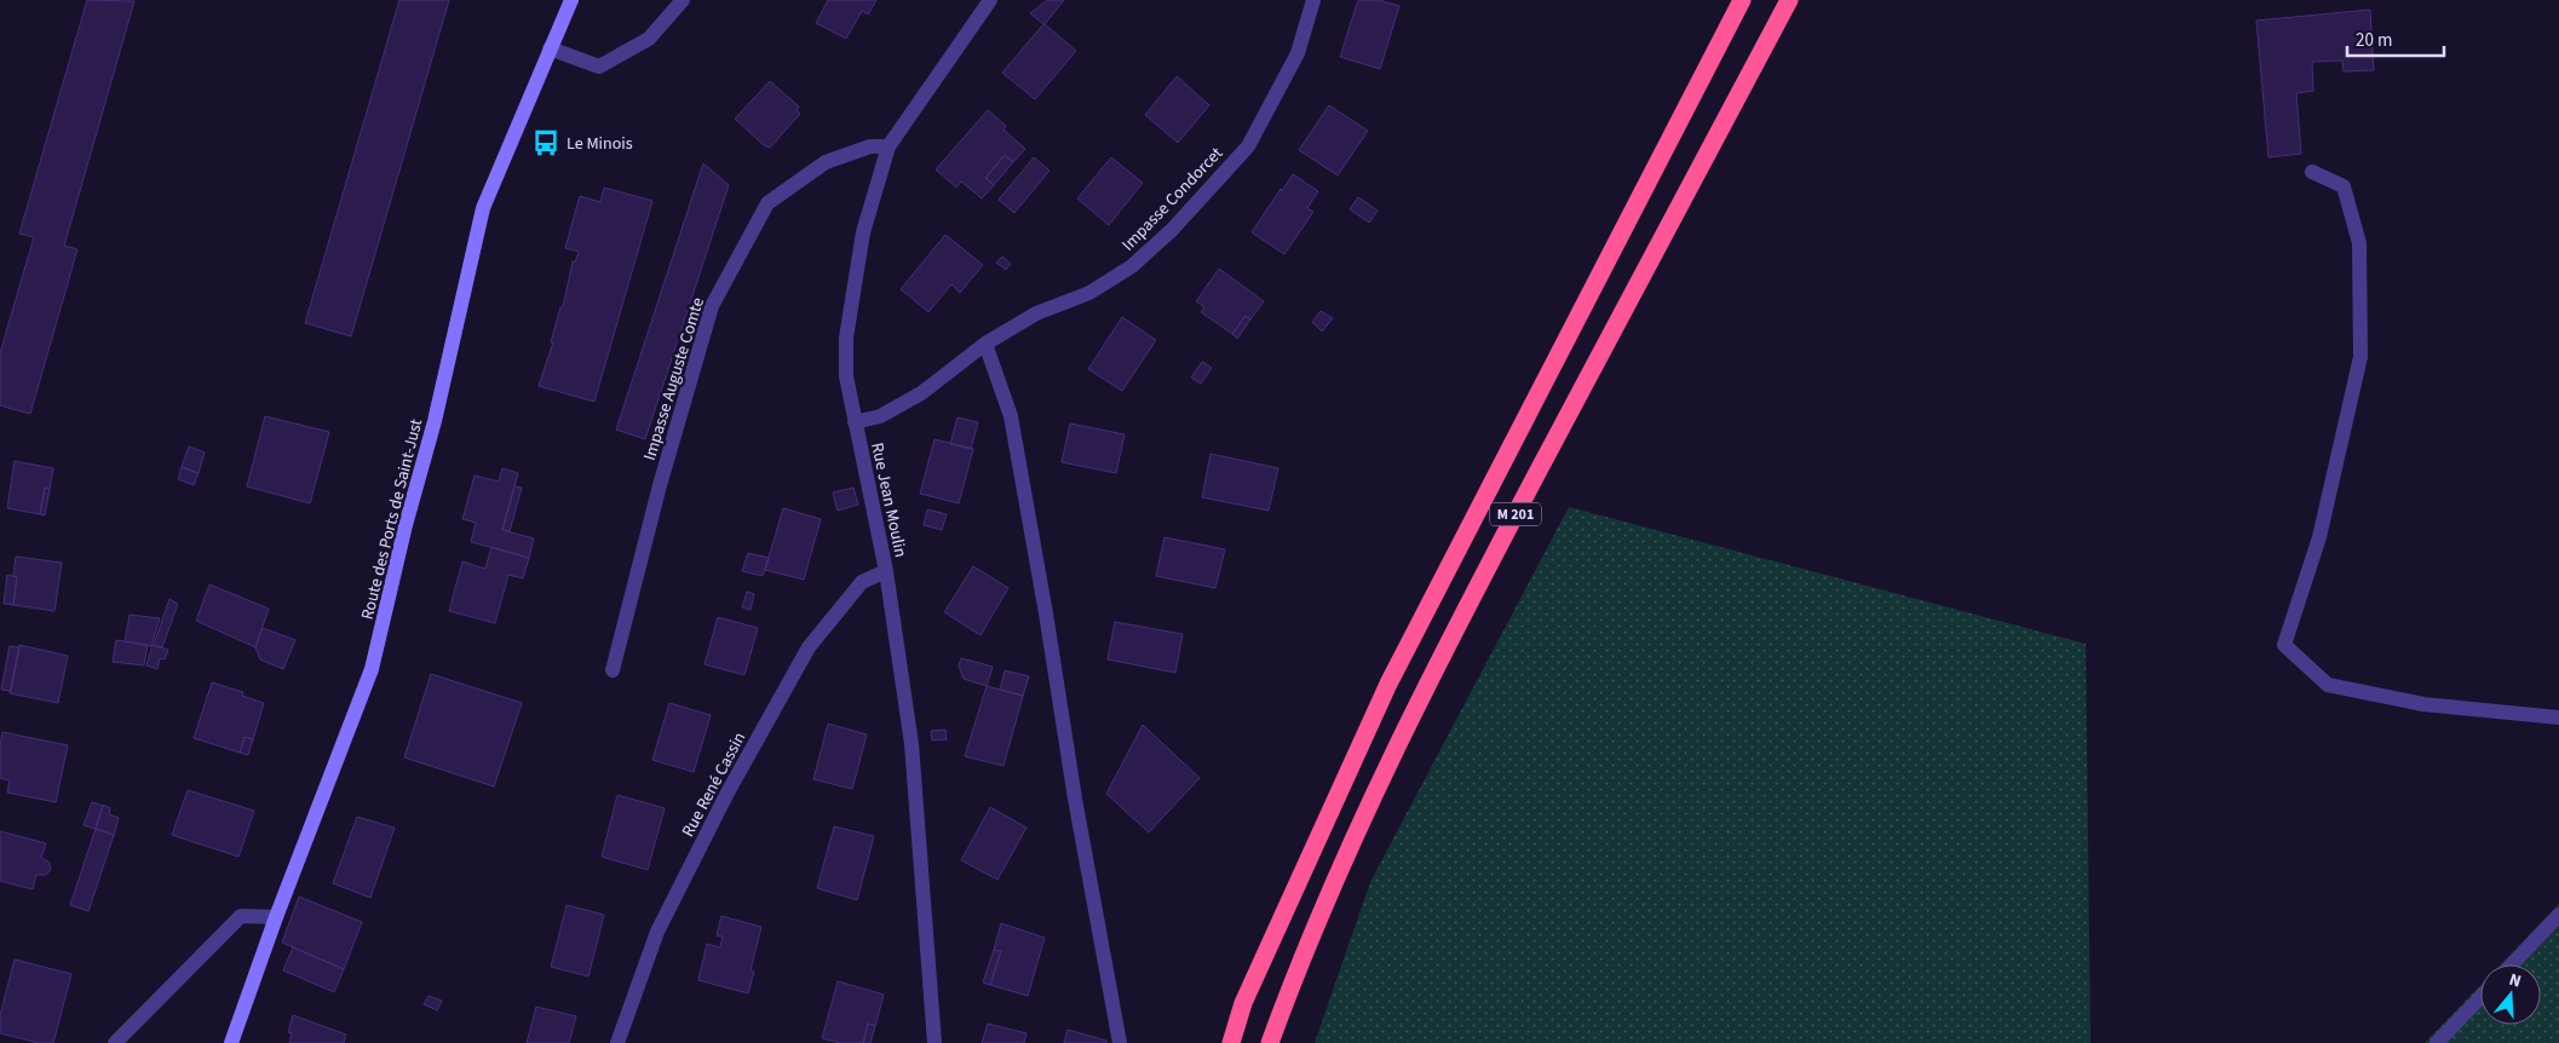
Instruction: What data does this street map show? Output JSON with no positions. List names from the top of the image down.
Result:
{
  "streets": {
    "highway": ["M 201"],
    "main road": ["Route des Ports de Saint-Just"],
    "street": [
      "Impasse Condorcet",
      "Impasse Auguste Comte",
      "Rue Jean Moulin",
      "Rue René Cassin"
    ]
  },
  "crossings": [
    ["Impasse Condorcet", "Rue Jean Moulin"],
    ["Impasse Auguste Comte", "Rue Jean Moulin"],
    ["Rue Jean Moulin", "Rue René Cassin"]
  ],
  "places": {
    "bus stop": ["Le Minois"]
  },
  "scale_bar": "20 m",
  "north": "top"
}
